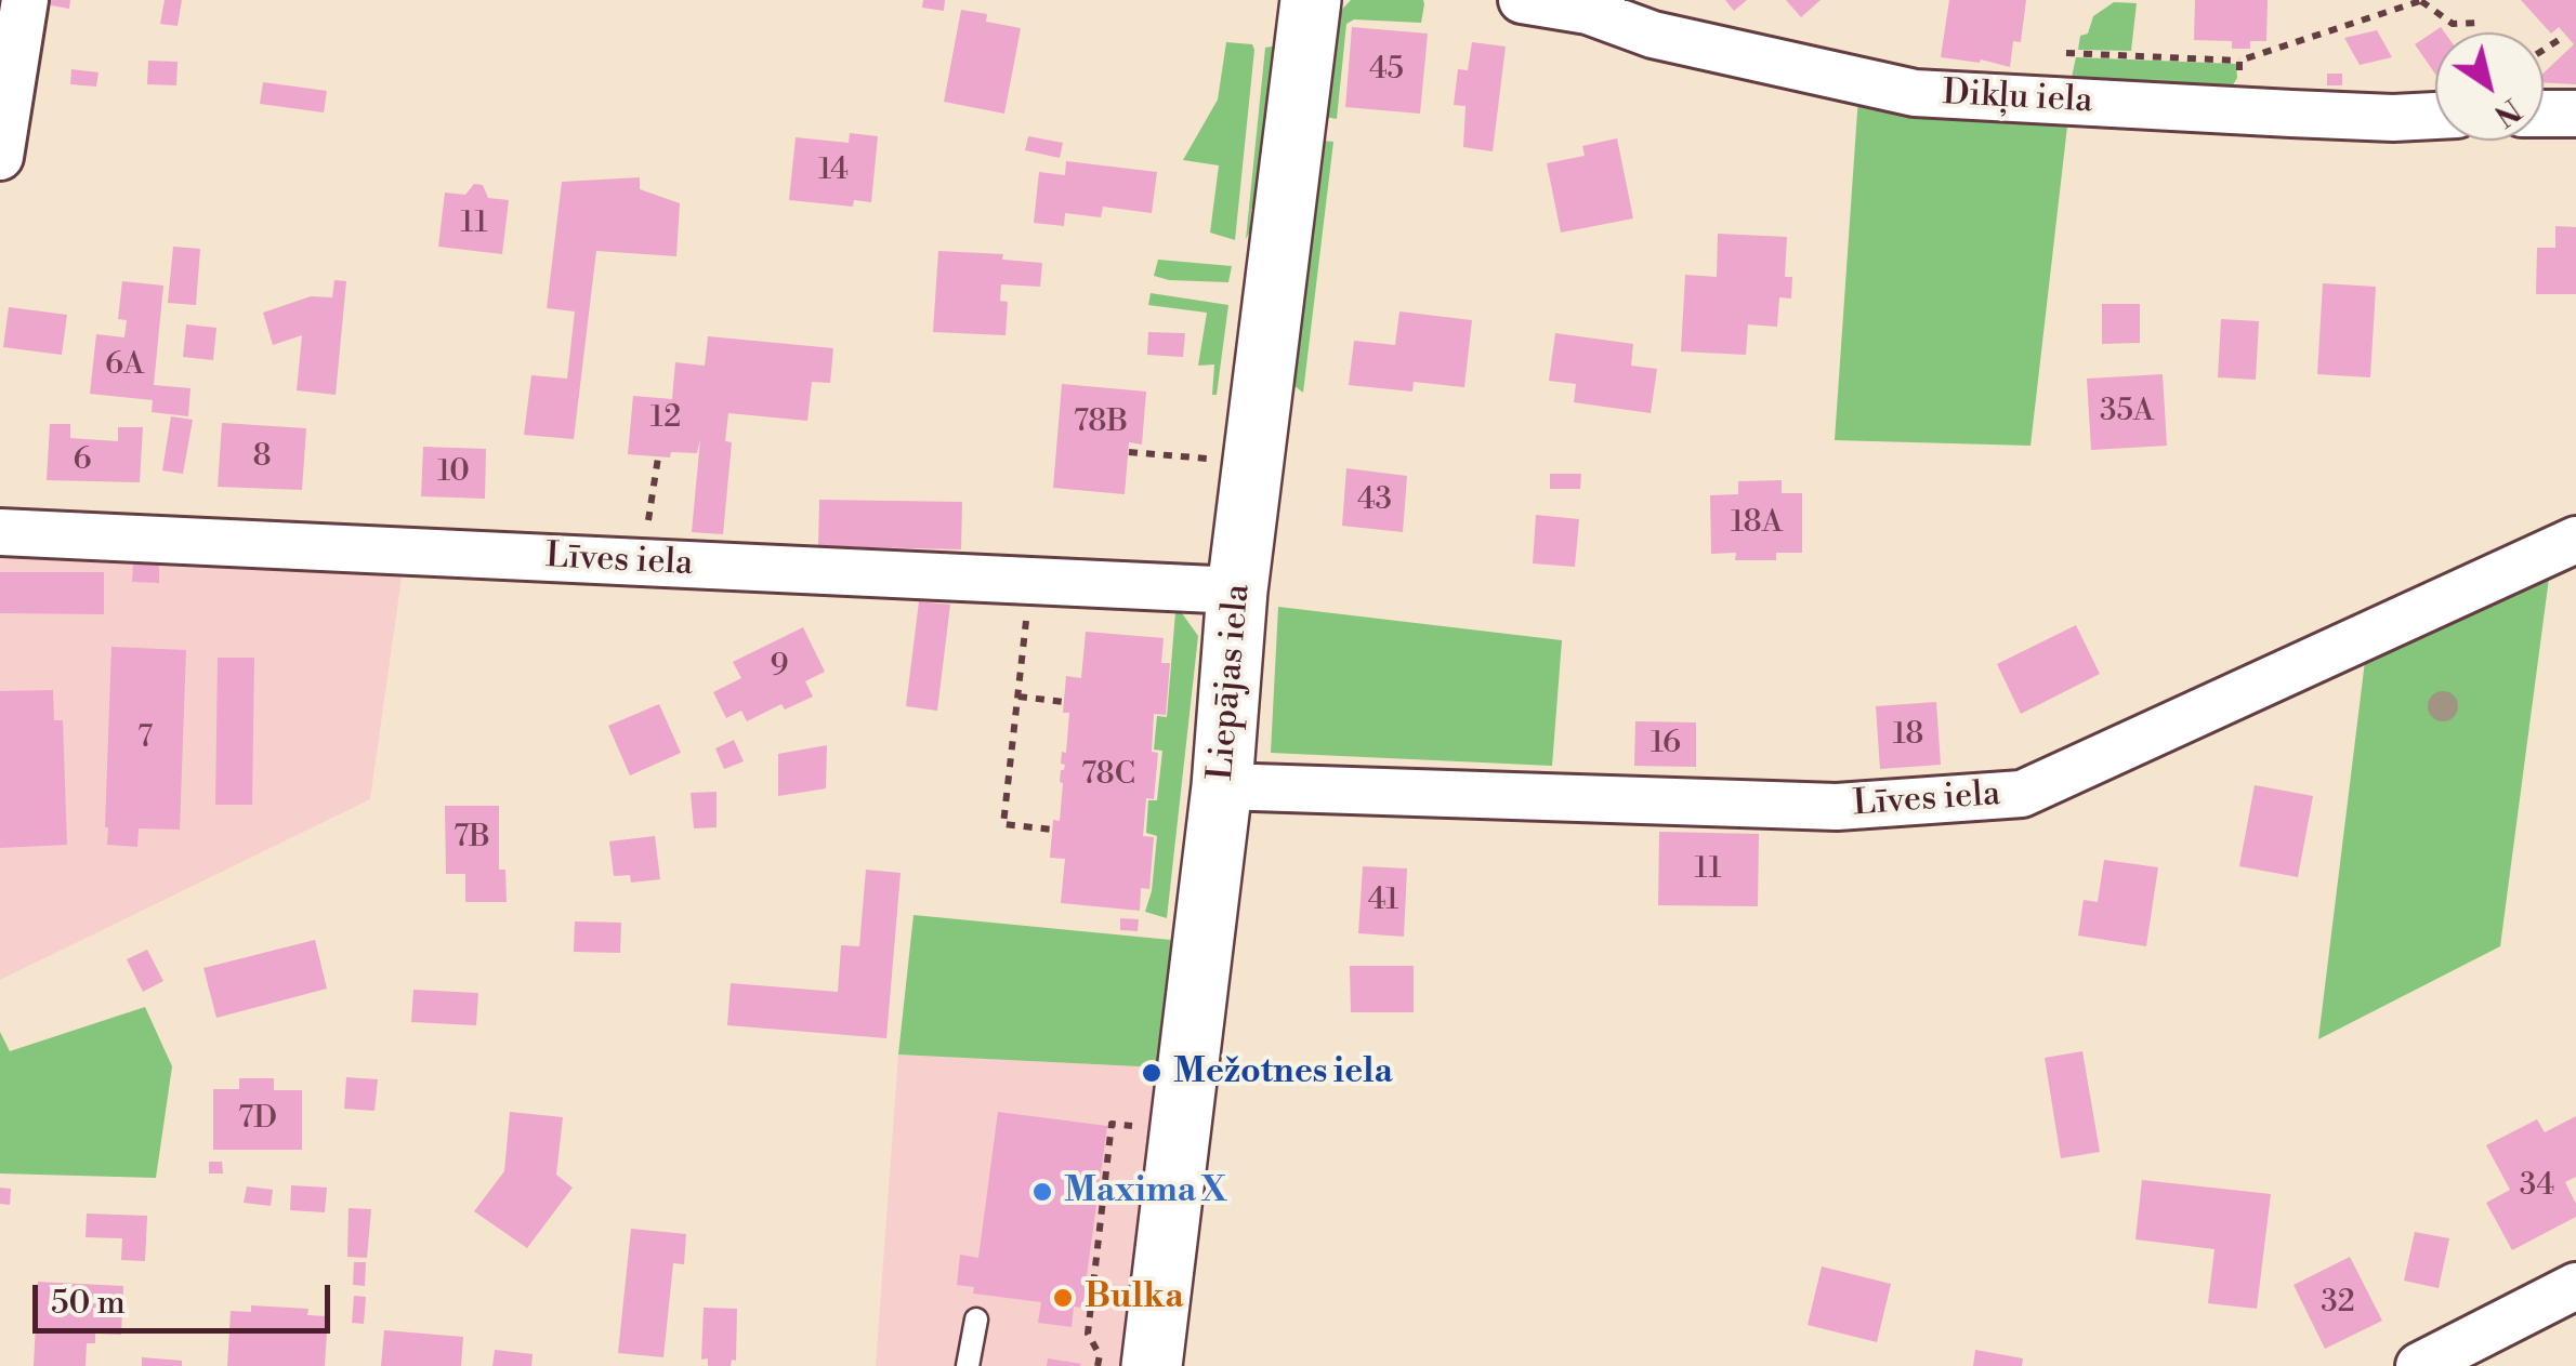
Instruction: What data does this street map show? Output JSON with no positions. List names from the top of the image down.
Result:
{
  "streets": {
    "street": ["Dikļu iela", "Līves iela", "Liepājas iela"]
  },
  "crossings": [
    ["Līves iela", "Liepājas iela"]
  ],
  "places": ["Mežotnes iela", "Maxima X", "Bulka"],
  "house_numbers": [
    "45",
    "14",
    "11",
    "6A",
    "35A",
    "12",
    "78B",
    "8",
    "6",
    "10",
    "43",
    "18A",
    "9",
    "18",
    "7",
    "16",
    "78C",
    "7B",
    "11",
    "41",
    "7D",
    "34",
    "32"
  ],
  "scale_bar": "50 m",
  "north": "bottom right"
}
